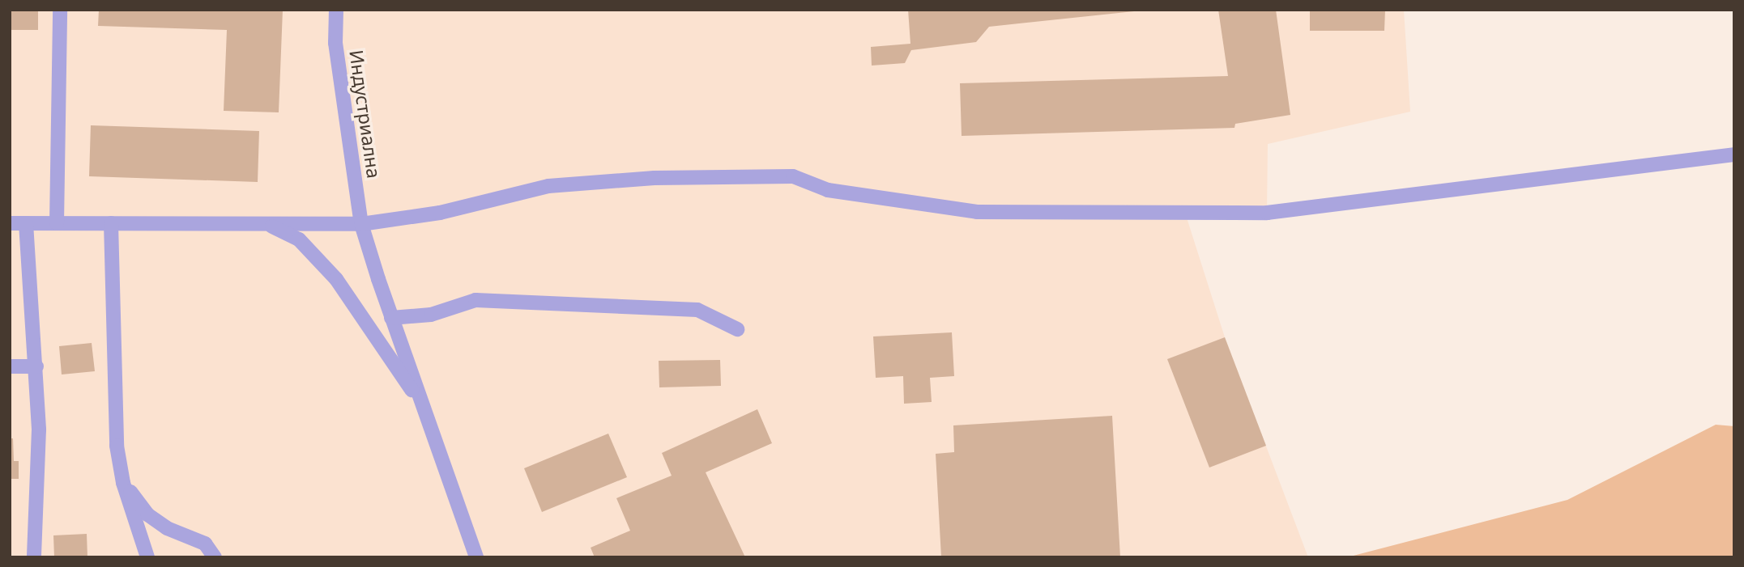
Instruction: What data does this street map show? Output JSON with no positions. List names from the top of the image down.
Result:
{
  "streets": {
    "street": ["Индустриална"]
  }
}
